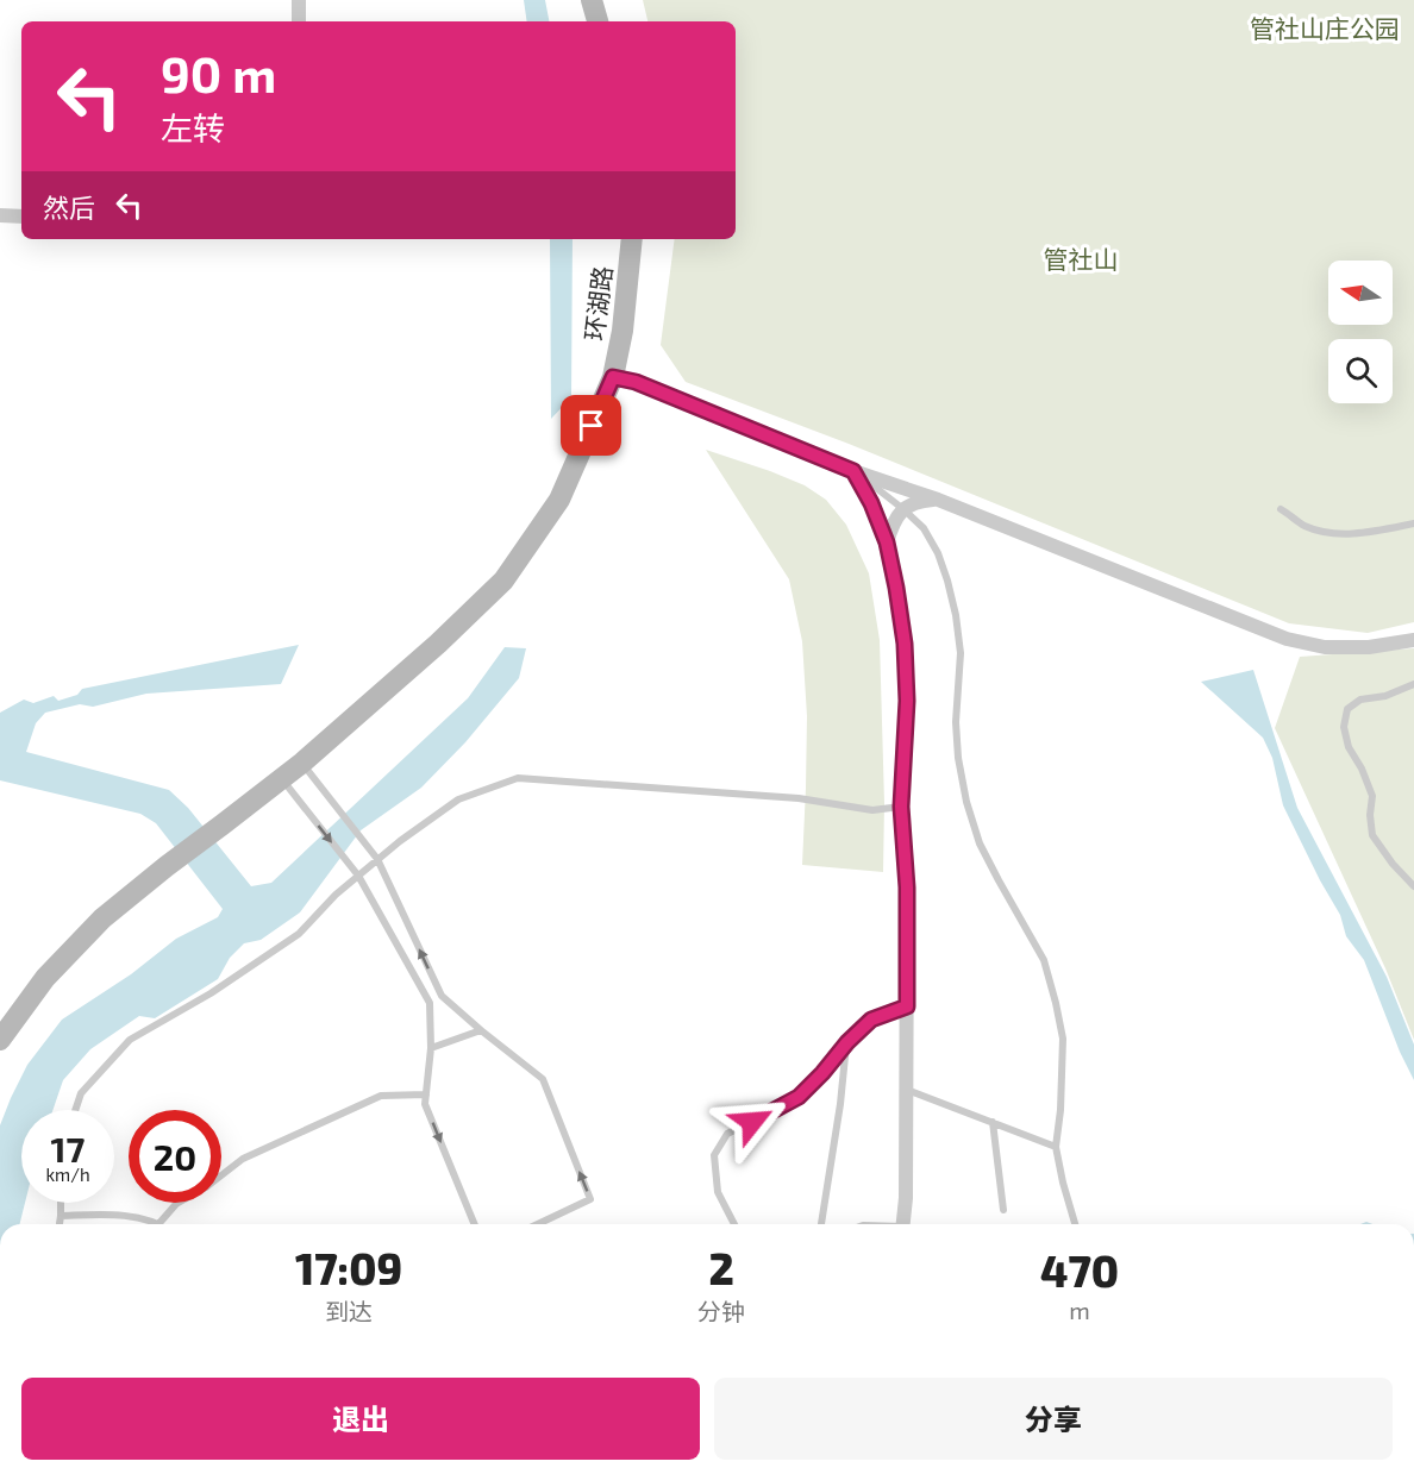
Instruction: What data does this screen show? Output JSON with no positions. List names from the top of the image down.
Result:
{
  "streets": {
    "street": ["环湖路"]
  },
  "parks": ["管社山庄公园", "管社山"],
  "north": "left",
  "page": {
    "turn": ["90 m", "左转"],
    "then": "然后",
    "speed": "17 km/h",
    "limit": "20",
    "eta": [
      "17:09",
      "到达",
      "2",
      "分钟",
      "470",
      "m"
    ],
    "buttons": ["退出", "分享"]
  }
}
